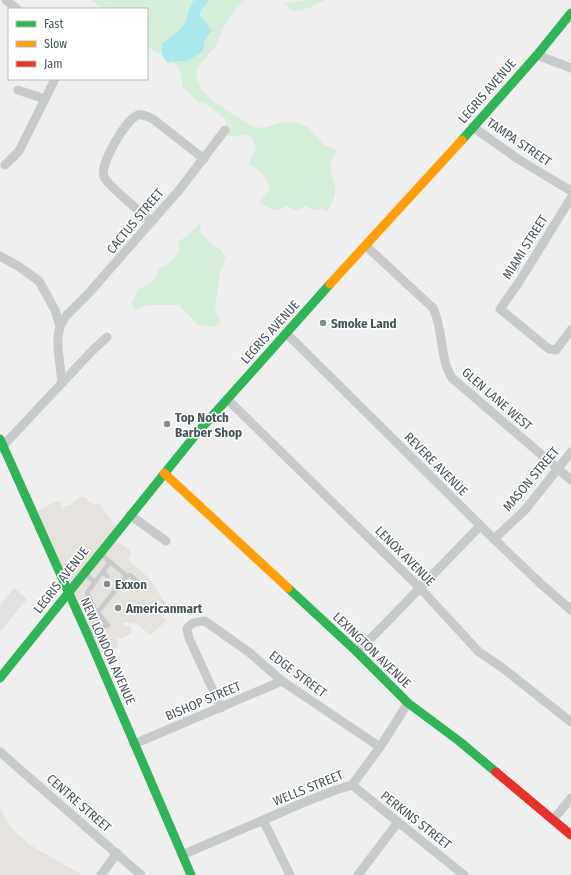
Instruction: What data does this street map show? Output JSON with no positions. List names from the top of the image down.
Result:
{
  "streets": {
    "main road": ["LEGRIS AVENUE", "LEXINGTON AVENUE", "NEW LONDON AVENUE"],
    "street": [
      "TAMPA STREET",
      "CACTUS STREET",
      "MIAMI STREET",
      "GLEN LANE WEST",
      "REVERE AVENUE",
      "MASON STREET",
      "LENOX AVENUE",
      "EDGE STREET",
      "BISHOP STREET",
      "WELLS STREET",
      "CENTRE STREET",
      "PERKINS STREET"
    ]
  },
  "crossings": [
    ["LEGRIS AVENUE", "TAMPA STREET"],
    ["LEGRIS AVENUE", "GLEN LANE WEST"],
    ["LEGRIS AVENUE", "REVERE AVENUE"],
    ["LEGRIS AVENUE", "LENOX AVENUE"],
    ["LEGRIS AVENUE", "LEXINGTON AVENUE"],
    ["LEGRIS AVENUE", "NEW LONDON AVENUE"],
    ["GLEN LANE WEST", "MASON STREET"],
    ["REVERE AVENUE", "MASON STREET"],
    ["LEXINGTON AVENUE", "WELLS STREET"],
    ["NEW LONDON AVENUE", "BISHOP STREET"],
    ["NEW LONDON AVENUE", "WELLS STREET"],
    ["EDGE STREET", "BISHOP STREET"],
    ["EDGE STREET", "WELLS STREET"],
    ["WELLS STREET", "PERKINS STREET"]
  ],
  "places": [
    "Smoke Land",
    "Top Notch Barber Shop",
    "Exxon",
    "Americanmart"
  ],
  "legend": ["Fast", "Slow", "Jam"]
}
